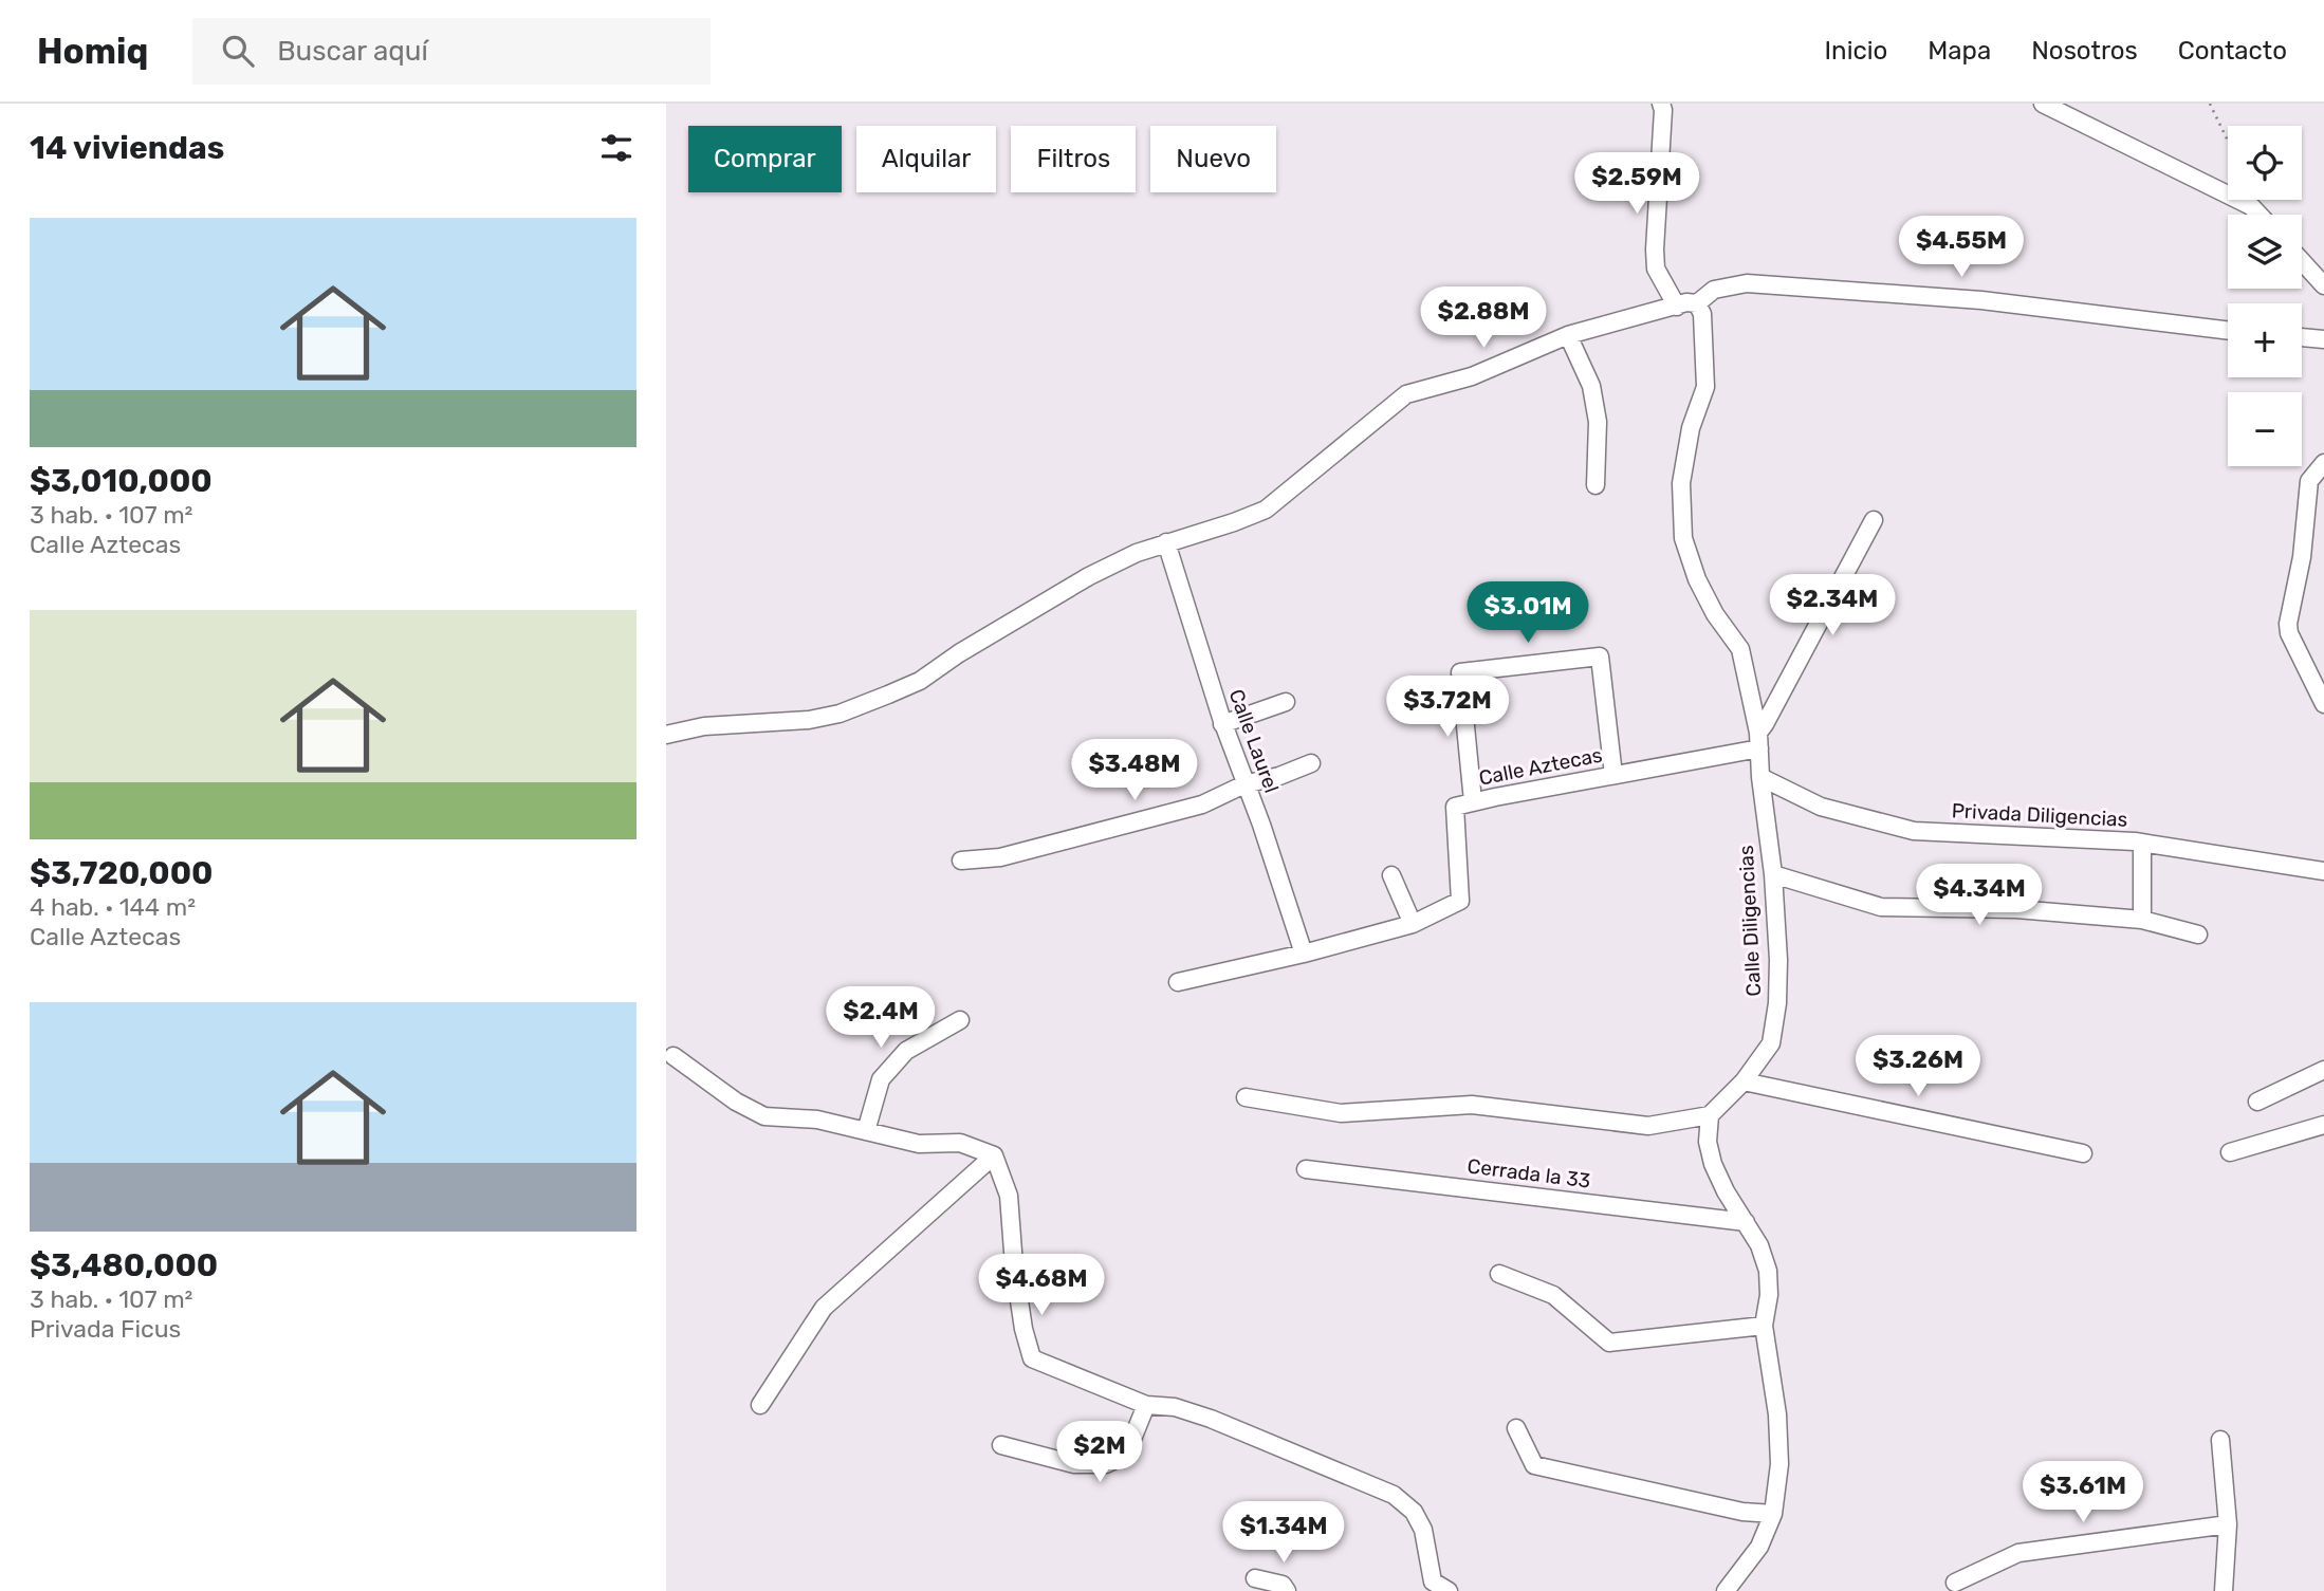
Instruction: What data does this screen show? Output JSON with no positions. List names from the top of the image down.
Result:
{
  "streets": {
    "street": [
      "Calle Laurel",
      "Calle Aztecas",
      "Privada Diligencias",
      "Calle Diligencias",
      "Cerrada la 33"
    ]
  },
  "crossings": [
    ["Calle Laurel", "Calle Aztecas"],
    ["Calle Aztecas", "Calle Diligencias"],
    ["Privada Diligencias", "Calle Diligencias"]
  ],
  "page": {
    "header": "Homiq",
    "search": "Buscar aquí",
    "nav": [
      "Inicio",
      "Mapa",
      "Nosotros",
      "Contacto"
    ],
    "heading": "14 viviendas",
    "map_buttons": ["+", "−"],
    "chip": [
      "Comprar",
      "Alquilar",
      "Filtros",
      "Nuevo"
    ],
    "price": [
      "$2.59M",
      "$4.55M",
      "$2.88M",
      "$2.34M",
      "$3.01M",
      "$3.72M",
      "$3.48M",
      "$4.34M",
      "$2.4M",
      "$3.26M",
      "$4.68M",
      "$2M",
      "$3.61M",
      "$1.34M"
    ],
    "list": [
      {
        "name": "$3,010,000",
        "note": "3 hab. · 107 m² · Calle Aztecas"
      },
      {
        "name": "$3,720,000",
        "note": "4 hab. · 144 m² · Calle Aztecas"
      },
      {
        "name": "$3,480,000",
        "note": "3 hab. · 107 m² · Privada Ficus"
      }
    ]
  }
}
